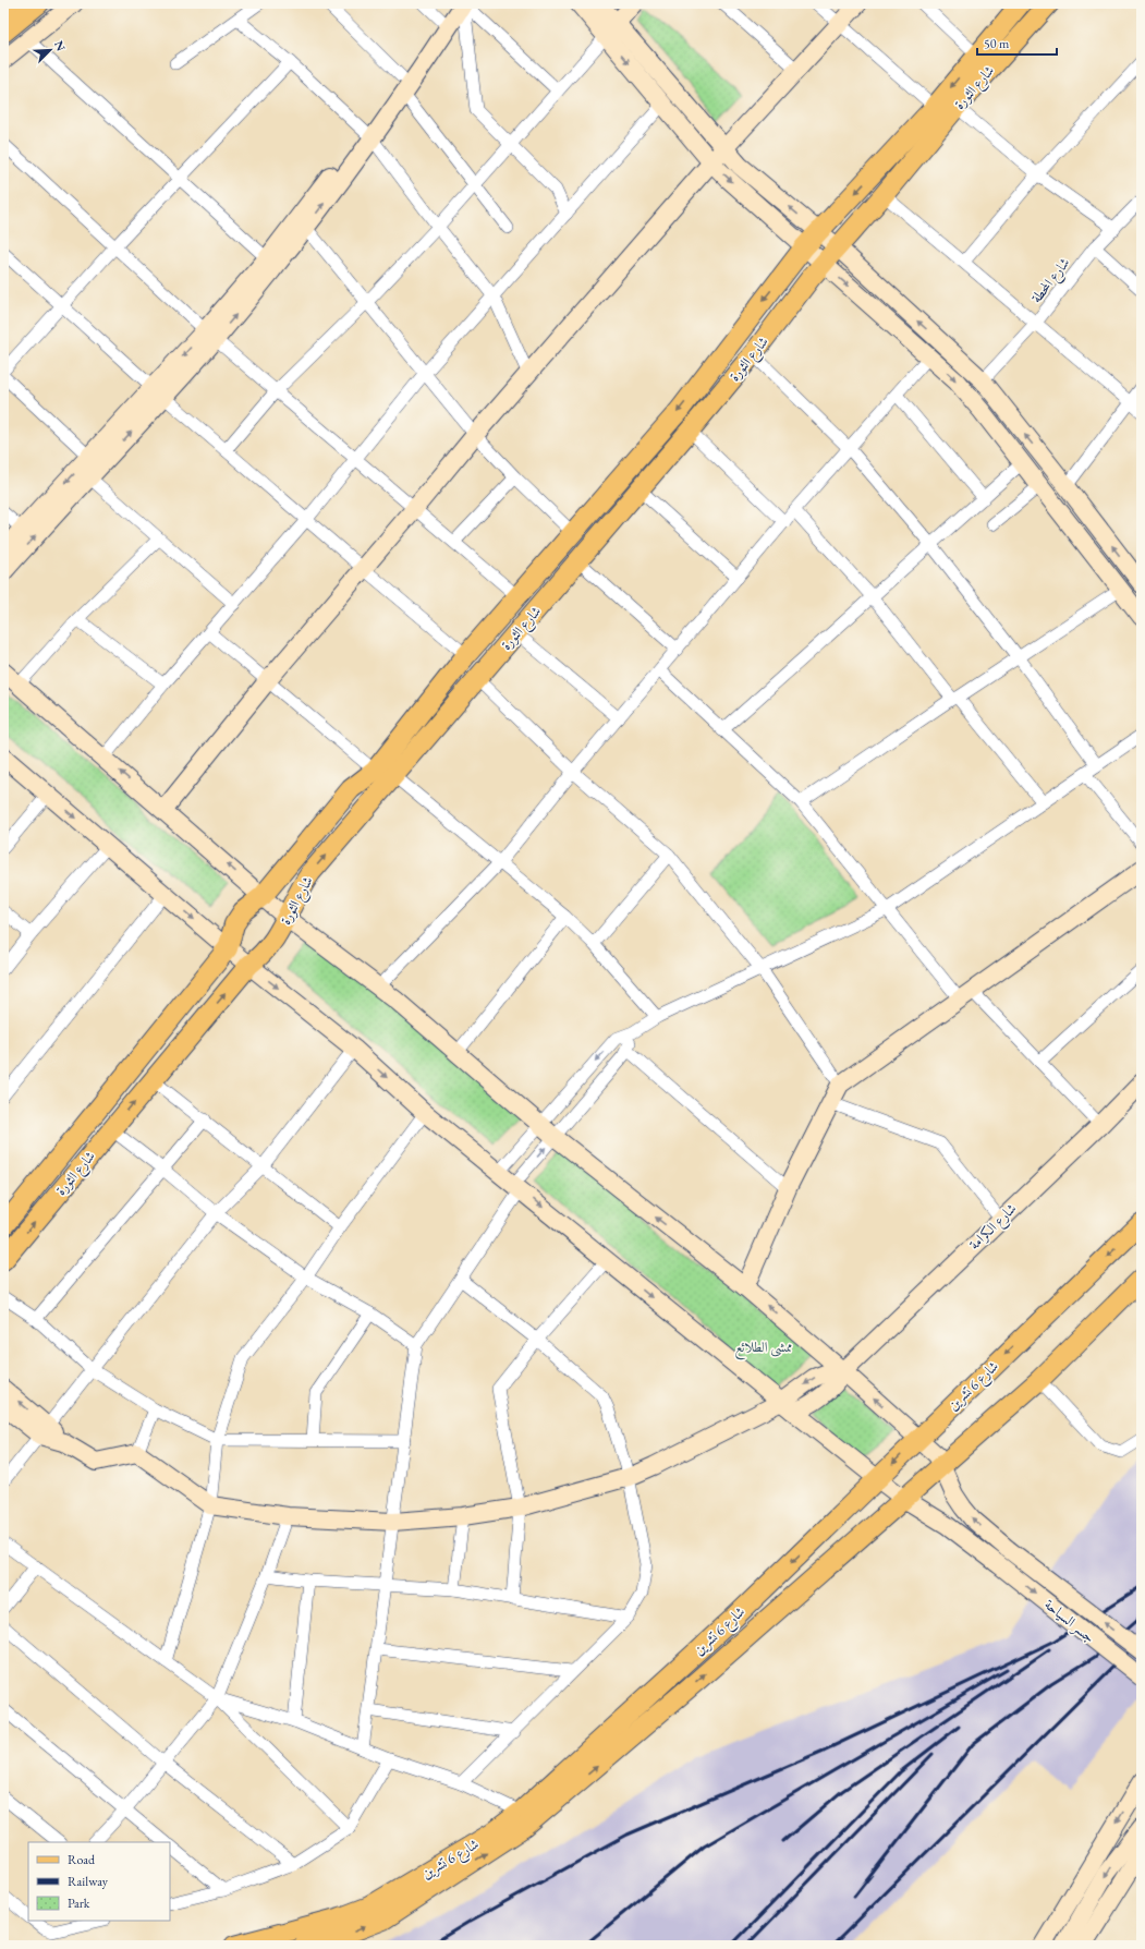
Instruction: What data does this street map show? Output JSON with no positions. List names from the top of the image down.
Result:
{
  "streets": {
    "main road": ["شارع الثورة", "شارع 6 تشرين"],
    "street": ["شارع المحطة", "شارع الكرامة", "جسر السياحة"]
  },
  "crossings": [
    ["شارع الثورة", "جسر السياحة"],
    ["شارع الكرامة", "جسر السياحة"],
    ["شارع 6 تشرين", "جسر السياحة"]
  ],
  "parks": ["ممشى الطلائع"],
  "legend": ["Road", "Railway", "Park"],
  "scale_bar": "50 m",
  "north": "top right"
}
